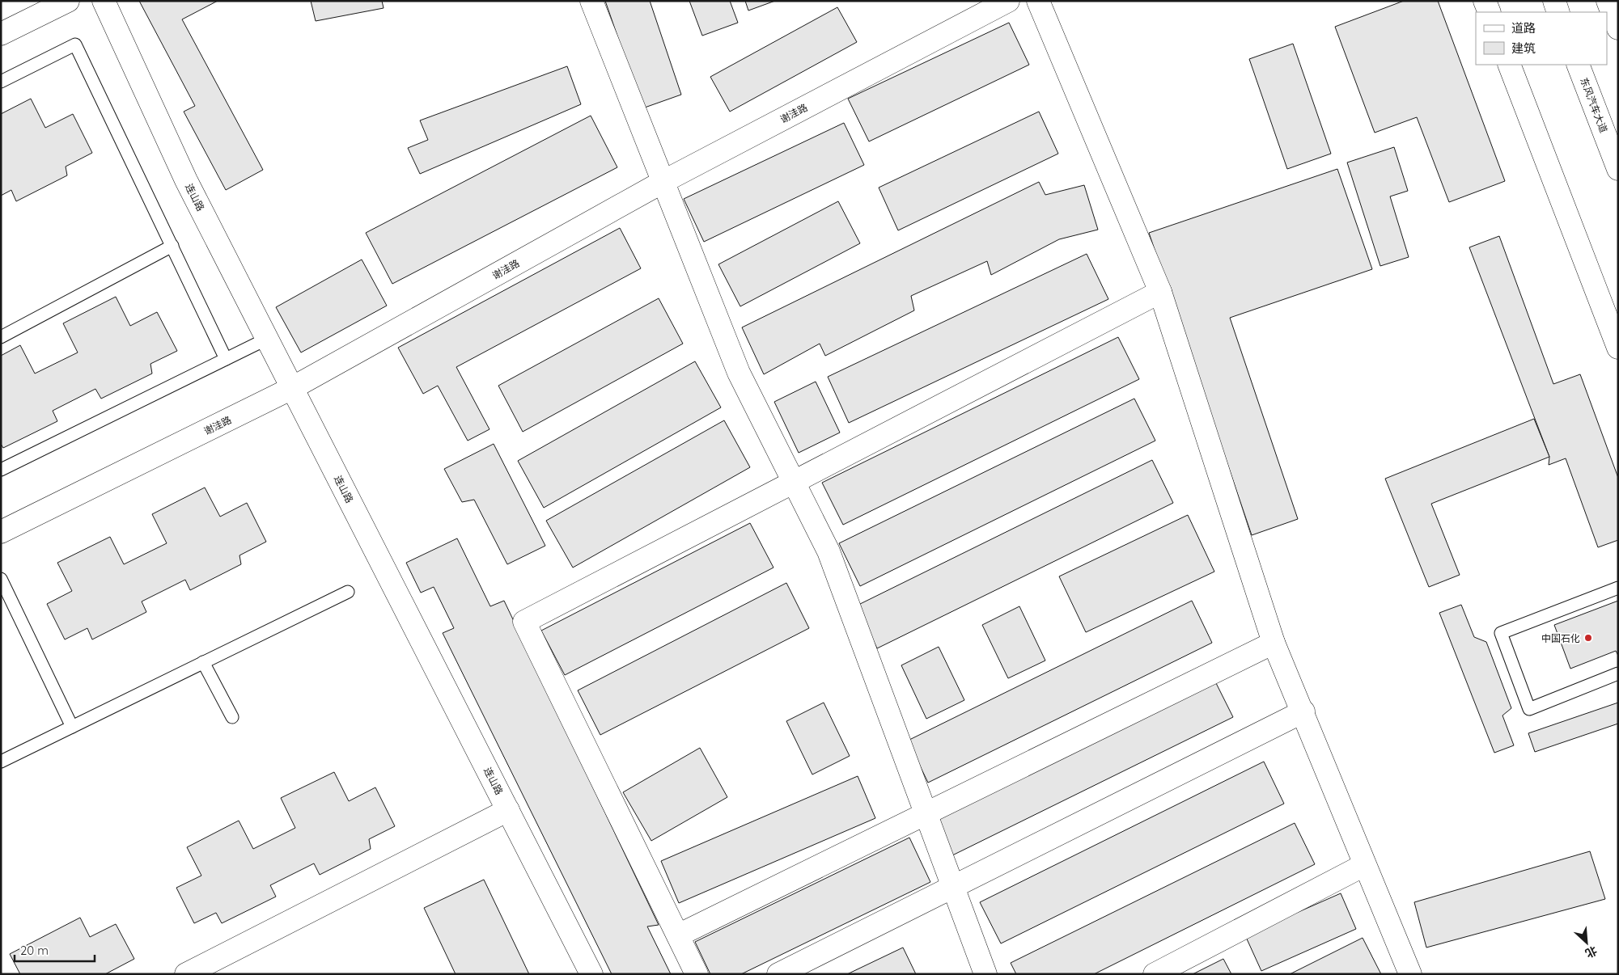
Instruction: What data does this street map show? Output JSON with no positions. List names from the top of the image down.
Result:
{
  "streets": {
    "street": ["东风汽车大道", "谢洼路", "连山路"]
  },
  "crossings": [
    ["谢洼路", "连山路"]
  ],
  "places": ["中国石化"],
  "legend": ["道路", "建筑"],
  "scale_bar": "20 m",
  "north": "bottom right"
}
